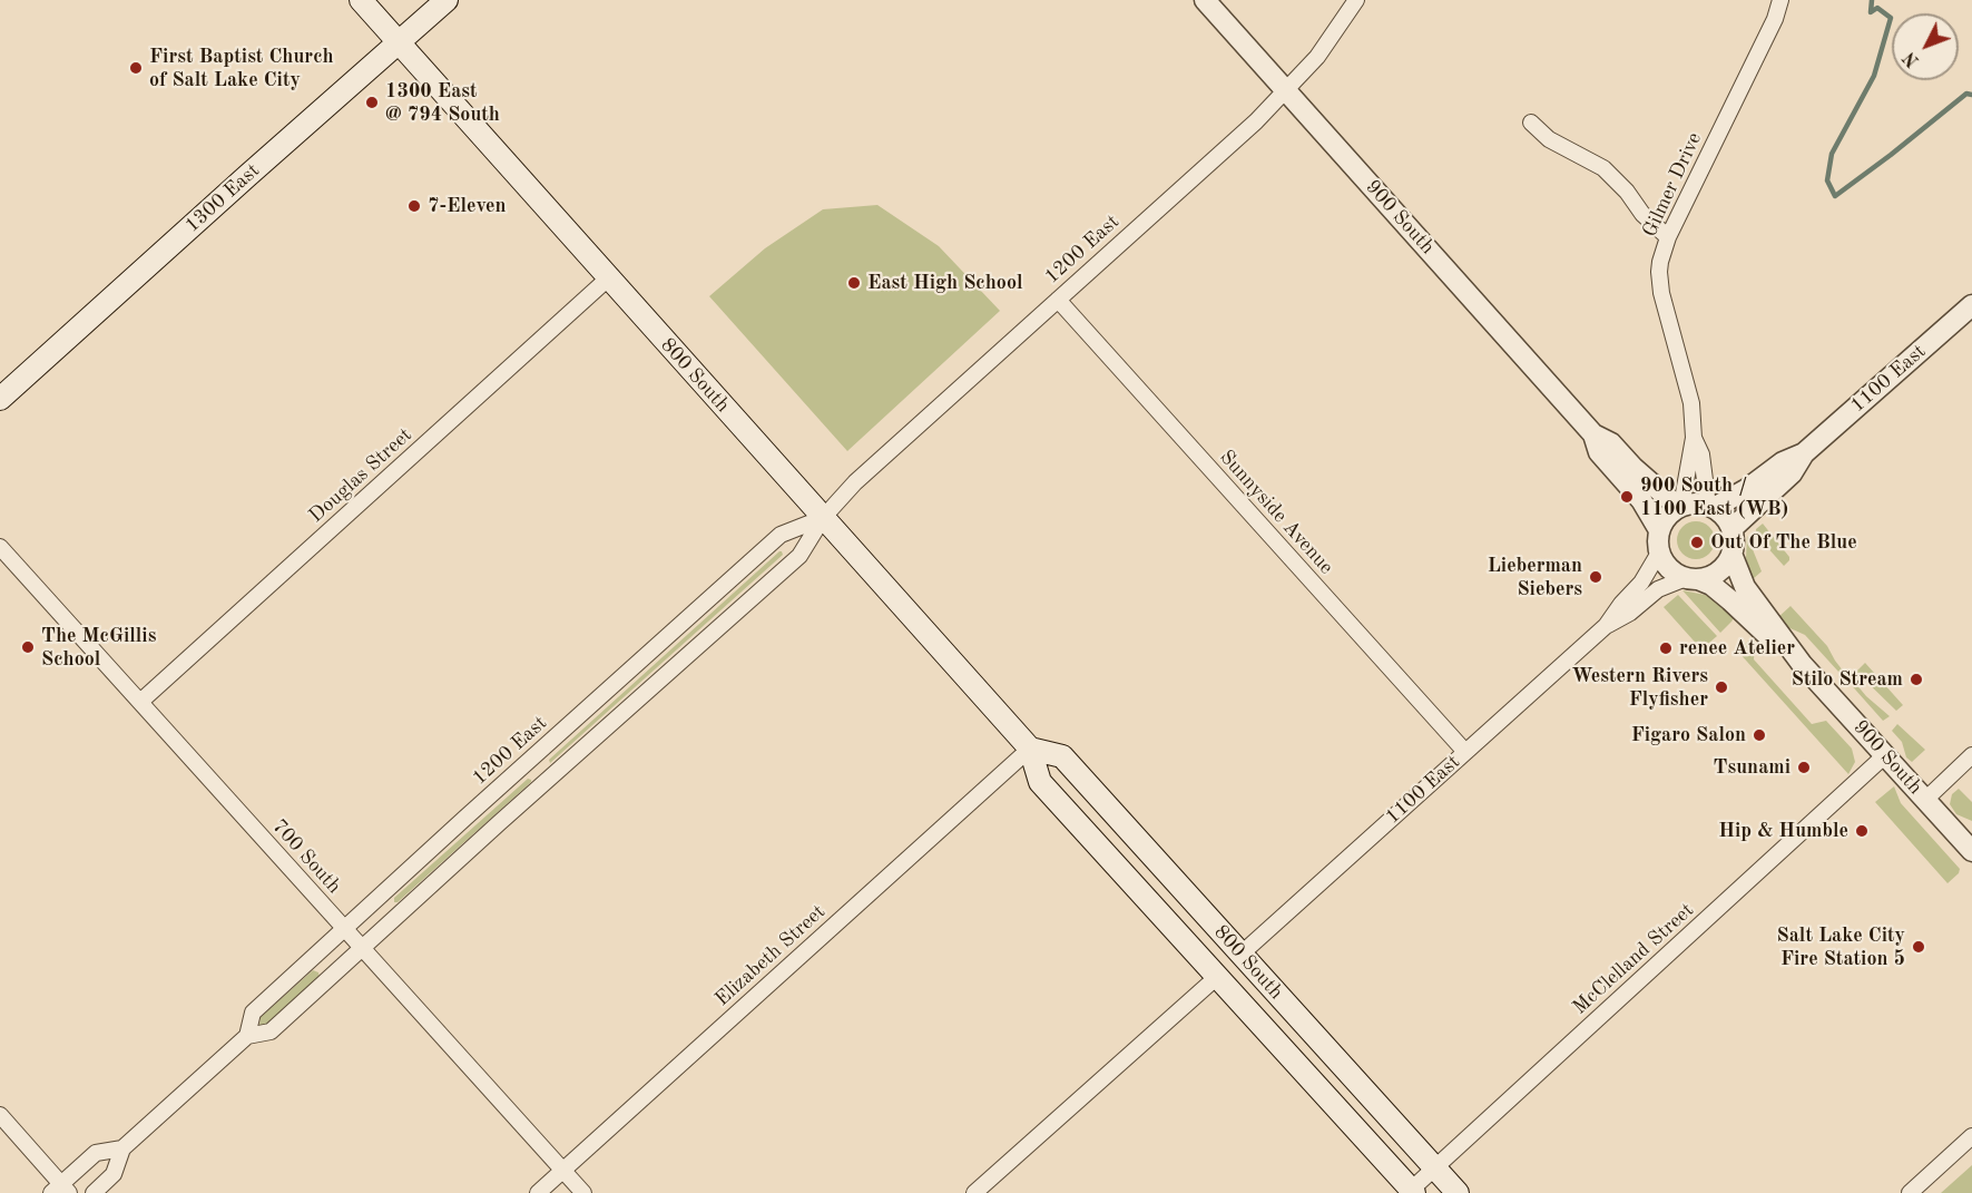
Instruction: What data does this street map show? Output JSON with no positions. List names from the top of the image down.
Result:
{
  "streets": {
    "main road": ["1300 East", "800 South"],
    "street": [
      "Gilmer Drive",
      "900 South",
      "1200 East",
      "1100 East",
      "Douglas Street",
      "Sunnyside Avenue",
      "700 South",
      "Elizabeth Street",
      "McClelland Street"
    ]
  },
  "crossings": [
    ["Gilmer Drive", "900 South"],
    ["Gilmer Drive", "1100 East"],
    ["1300 East", "800 South"],
    ["900 South", "1200 East"],
    ["900 South", "1100 East"],
    ["900 South", "McClelland Street"],
    ["1200 East", "800 South"],
    ["1200 East", "Sunnyside Avenue"],
    ["1200 East", "700 South"],
    ["800 South", "1100 East"],
    ["800 South", "Douglas Street"],
    ["800 South", "Elizabeth Street"],
    ["800 South", "McClelland Street"],
    ["1100 East", "Sunnyside Avenue"],
    ["Douglas Street", "700 South"],
    ["700 South", "Elizabeth Street"]
  ],
  "places": [
    "First Baptist Church of Salt Lake City",
    "1300 East @ 794 South",
    "7-Eleven",
    "East High School",
    "900 South / 1100 East (WB)",
    "Out Of The Blue",
    "Lieberman Siebers",
    "The McGillis School",
    "renee Atelier",
    "Stilo Stream",
    "Western Rivers Flyfisher",
    "Figaro Salon",
    "Tsunami",
    "Hip & Humble",
    "Salt Lake City Fire Station 5"
  ],
  "north": "bottom left"
}
